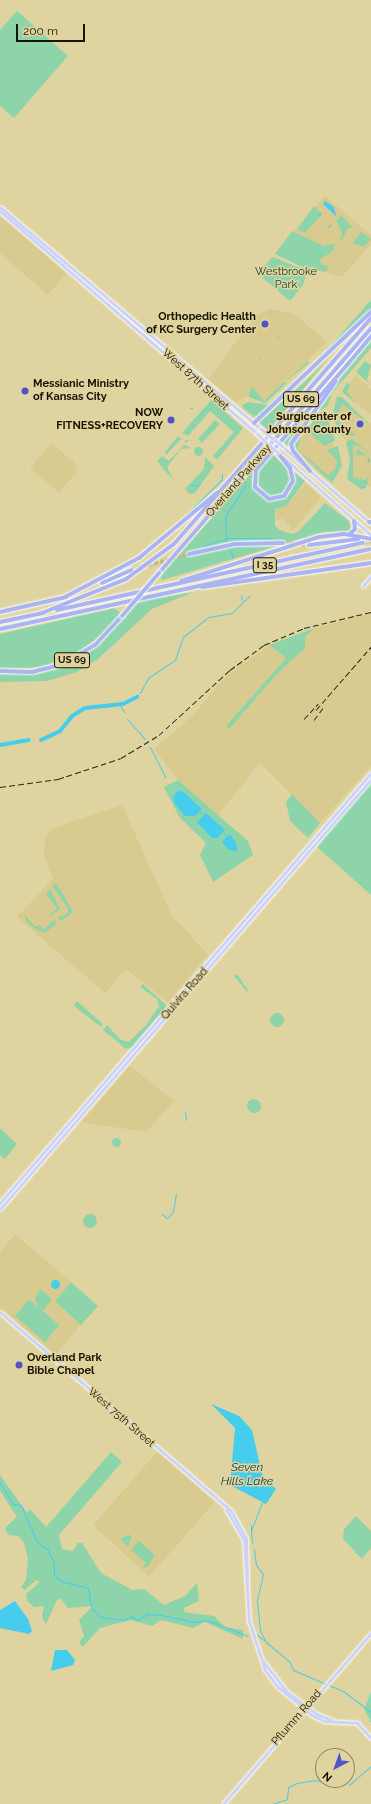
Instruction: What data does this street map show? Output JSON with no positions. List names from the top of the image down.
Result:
{
  "streets": {
    "highway": ["US 69", "Overland Parkway", "I 35"],
    "main road": [
      "West 87th Street",
      "Quivira Road",
      "West 75th Street",
      "Pflumm Road"
    ]
  },
  "crossings": [
    ["US 69", "Overland Parkway"],
    ["US 69", "I 35"],
    ["West 75th Street", "Pflumm Road"]
  ],
  "water": ["Seven Hills Lake"],
  "parks": ["Westbrooke Park"],
  "places": [
    "Orthopedic Health of KC Surgery Center",
    "Messianic Ministry of Kansas City",
    "NOW FITNESS+RECOVERY",
    "Surgicenter of Johnson County",
    "Overland Park Bible Chapel"
  ],
  "scale_bar": "200 m",
  "north": "bottom left"
}
